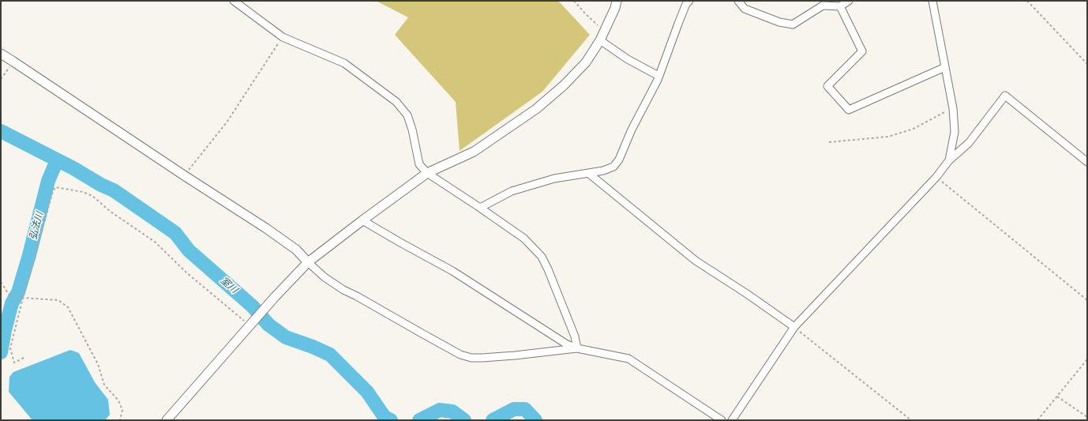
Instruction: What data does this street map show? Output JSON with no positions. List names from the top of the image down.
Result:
{
  "water": ["弘法川", "室川"]
}
